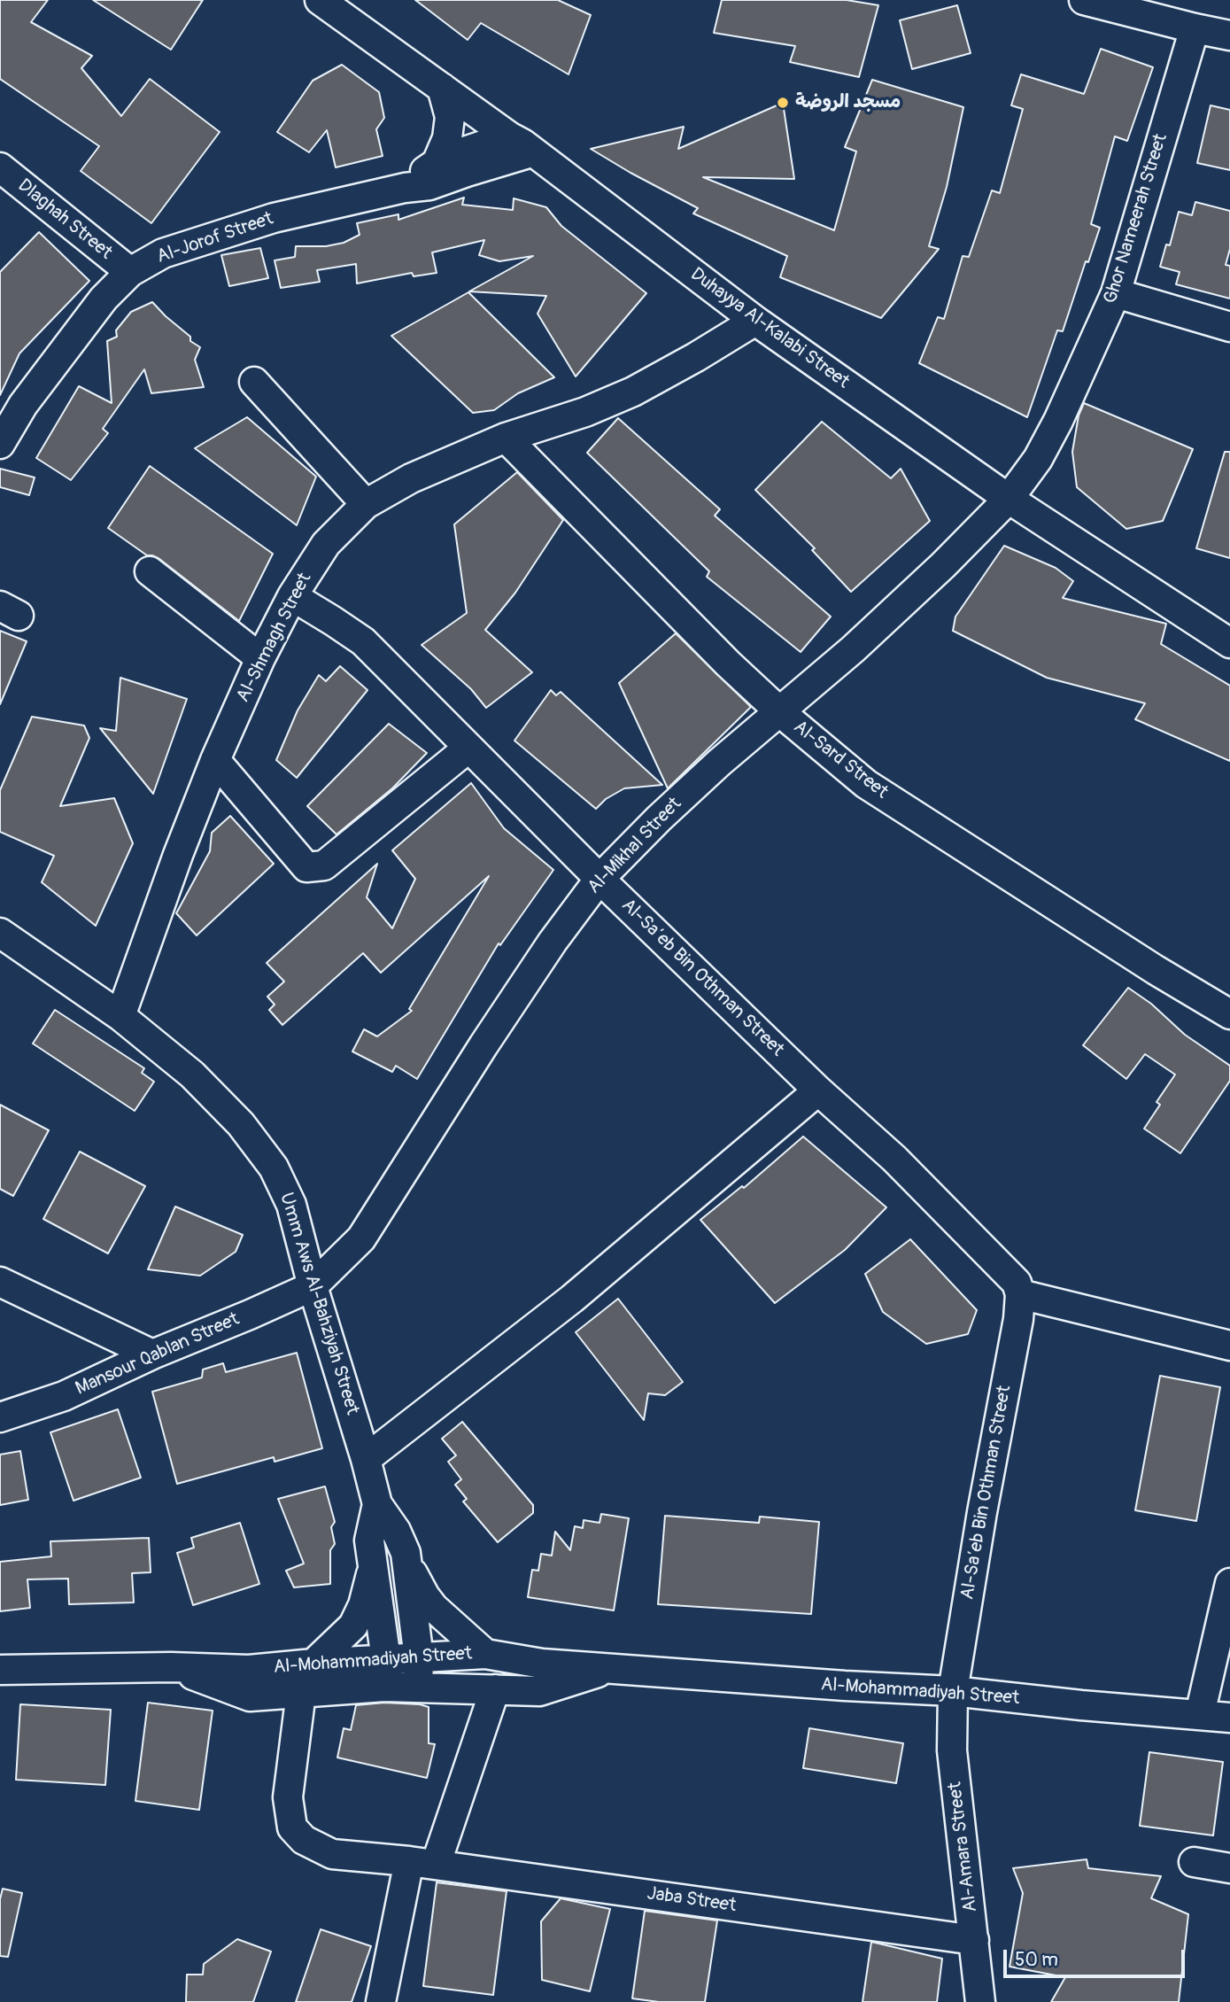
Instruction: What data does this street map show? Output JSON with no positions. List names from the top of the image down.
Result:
{
  "streets": {
    "street": [
      "Ghor Nameerah Street",
      "Dlaghah Street",
      "Al-Jorof Street",
      "Duhayya Al-Kalabi Street",
      "Al-Shmagh Street",
      "Al-Sard Street",
      "Al-Mikhal Street",
      "Al-Sa‘eb Bin Othman Street",
      "Umm Aws Al-Bahziyah Street",
      "Mansour Qablan Street",
      "Al-Mohammadiyah Street",
      "Al-Amara Street",
      "Jaba Street"
    ]
  },
  "crossings": [
    ["Ghor Nameerah Street", "Duhayya Al-Kalabi Street"],
    ["Ghor Nameerah Street", "Al-Mikhal Street"],
    ["Dlaghah Street", "Al-Jorof Street"],
    ["Al-Jorof Street", "Duhayya Al-Kalabi Street"],
    ["Duhayya Al-Kalabi Street", "Al-Shmagh Street"],
    ["Duhayya Al-Kalabi Street", "Al-Mikhal Street"],
    ["Al-Shmagh Street", "Al-Sard Street"],
    ["Al-Shmagh Street", "Al-Sa‘eb Bin Othman Street"],
    ["Al-Shmagh Street", "Umm Aws Al-Bahziyah Street"],
    ["Al-Sard Street", "Al-Mikhal Street"],
    ["Al-Mikhal Street", "Al-Sa‘eb Bin Othman Street"],
    ["Al-Mikhal Street", "Umm Aws Al-Bahziyah Street"],
    ["Al-Mikhal Street", "Mansour Qablan Street"],
    ["Al-Sa‘eb Bin Othman Street", "Al-Mohammadiyah Street"],
    ["Al-Sa‘eb Bin Othman Street", "Al-Amara Street"],
    ["Umm Aws Al-Bahziyah Street", "Mansour Qablan Street"],
    ["Umm Aws Al-Bahziyah Street", "Al-Mohammadiyah Street"],
    ["Al-Mohammadiyah Street", "Al-Amara Street"],
    ["Al-Mohammadiyah Street", "Jaba Street"],
    ["Al-Amara Street", "Jaba Street"]
  ],
  "places": ["مسجد الروضة"],
  "scale_bar": "50 m"
}
